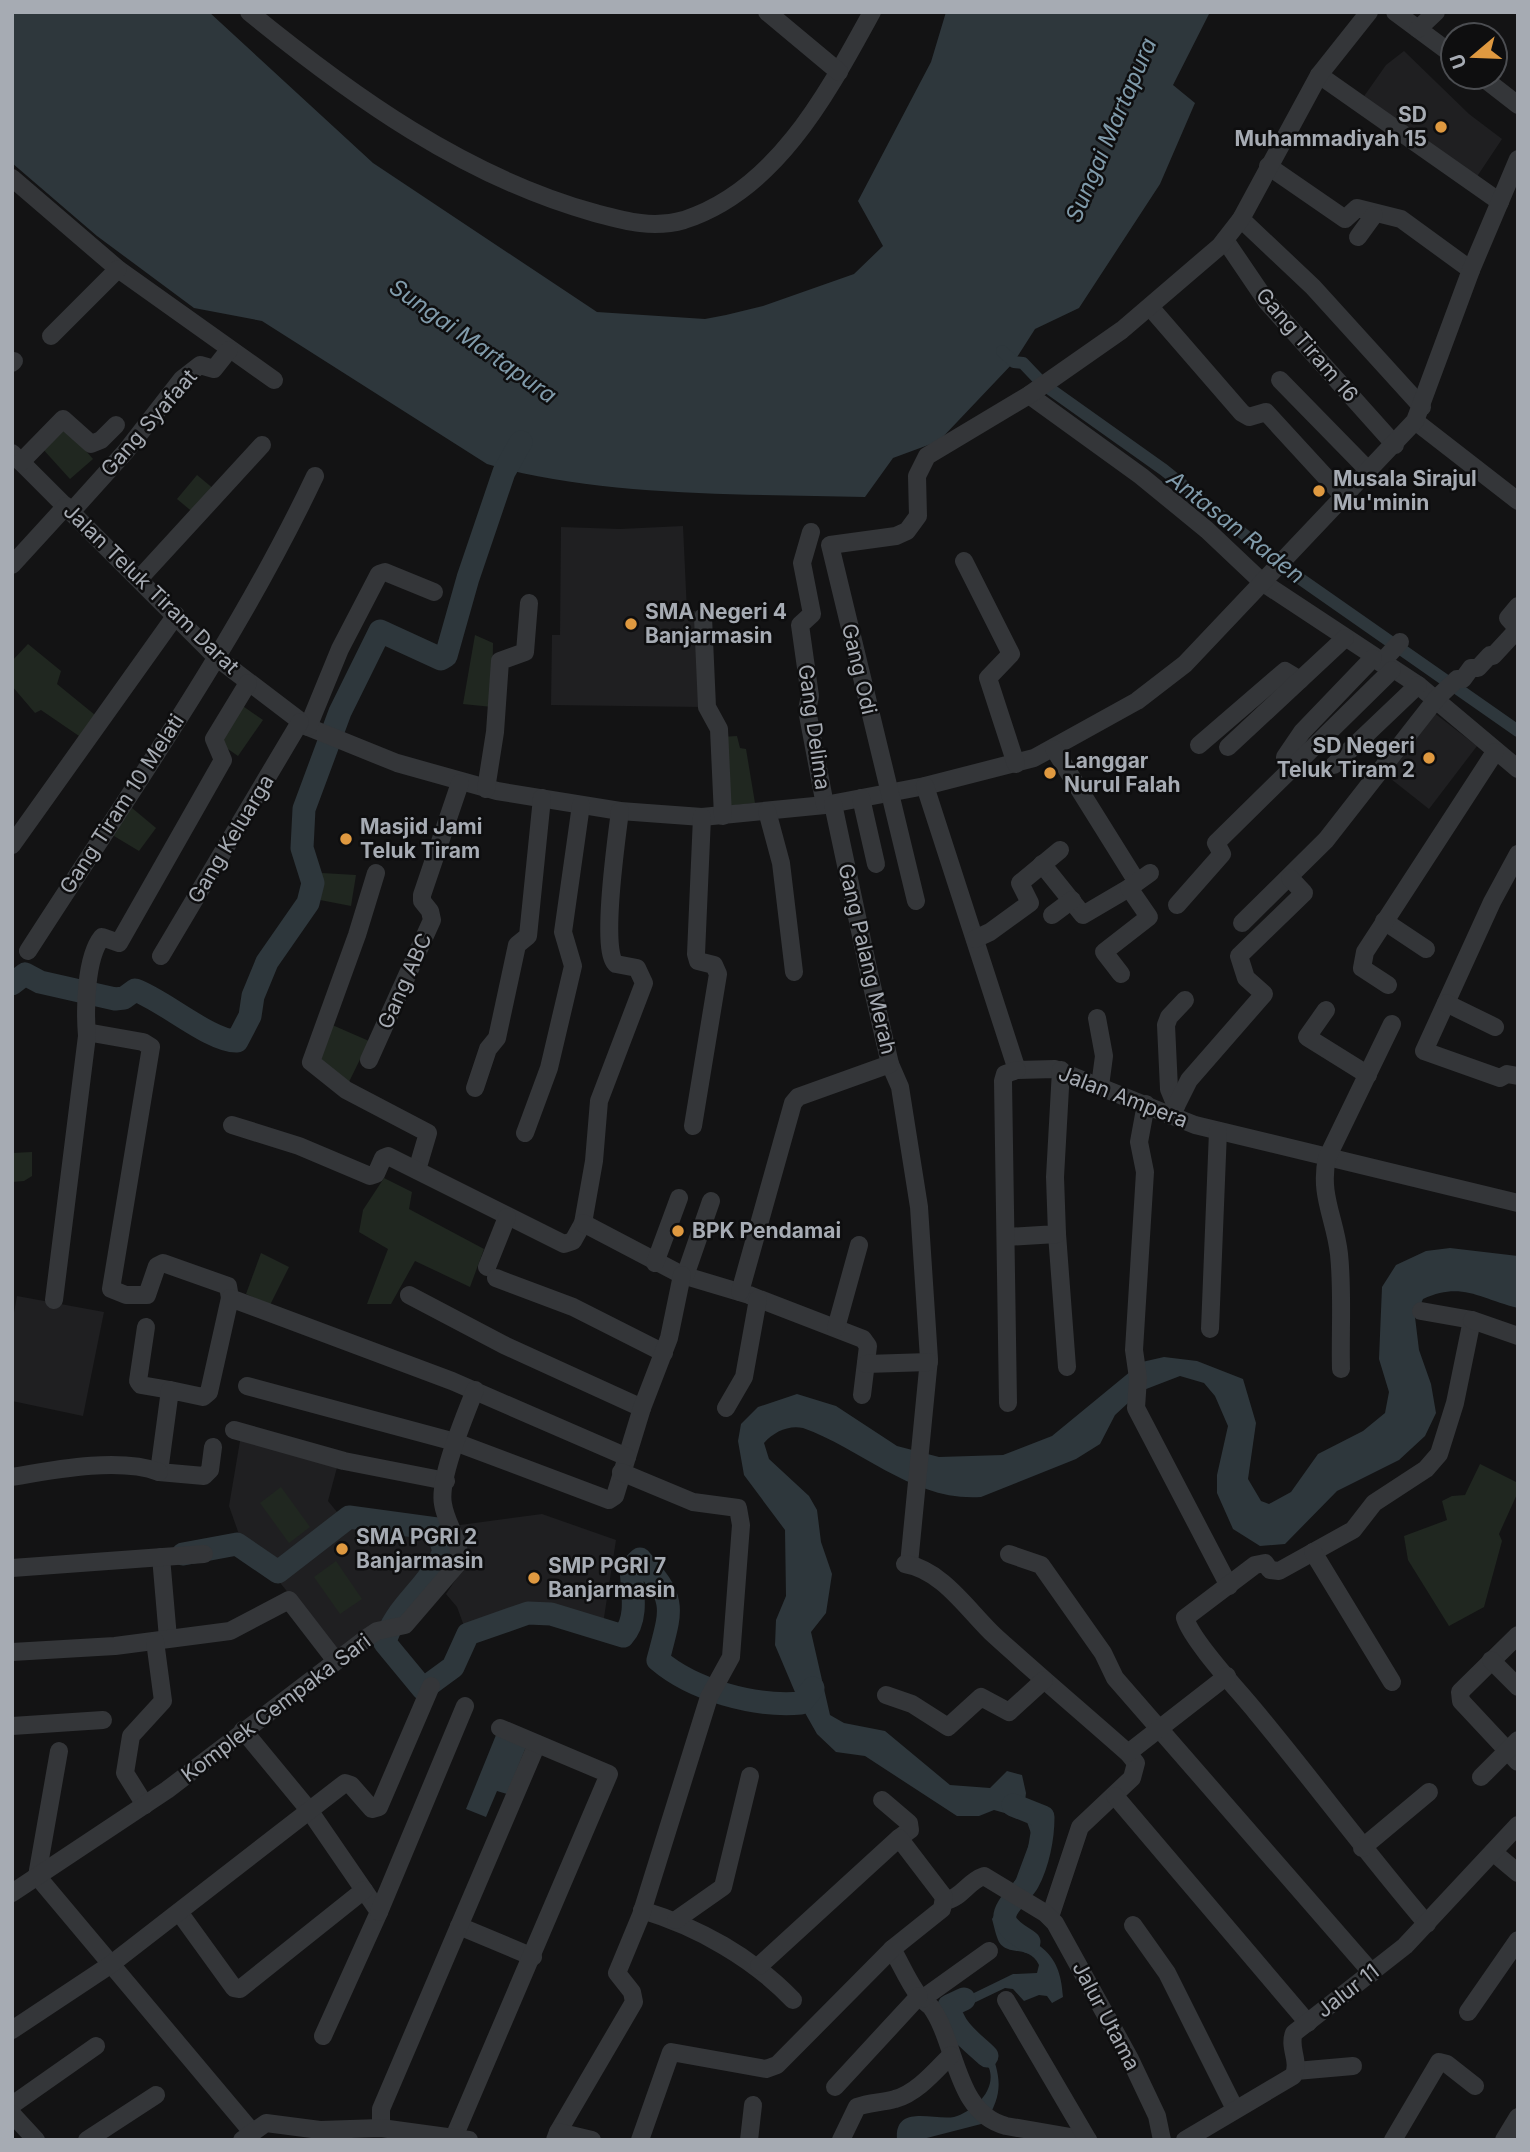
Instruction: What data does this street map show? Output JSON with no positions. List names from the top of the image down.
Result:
{
  "streets": {
    "street": [
      "Gang Tiram 16",
      "Gang Syafaat",
      "Jalan Teluk Tiram Darat",
      "Gang Odi",
      "Gang Delima",
      "Gang Tiram 10 Melati",
      "Gang Keluarga",
      "Gang Palang Merah",
      "Gang ABC",
      "Jalan Ampera",
      "Komplek Cempaka Sari",
      "Jalur 11",
      "Jalur Utama"
    ]
  },
  "crossings": [
    ["Gang Tiram 16", "Jalan Teluk Tiram Darat"],
    ["Gang Syafaat", "Jalan Teluk Tiram Darat"],
    ["Jalan Teluk Tiram Darat", "Gang Odi"],
    ["Jalan Teluk Tiram Darat", "Gang Delima"],
    ["Jalan Teluk Tiram Darat", "Gang Tiram 10 Melati"],
    ["Jalan Teluk Tiram Darat", "Gang Keluarga"],
    ["Jalan Teluk Tiram Darat", "Gang Palang Merah"],
    ["Jalan Teluk Tiram Darat", "Gang ABC"],
    ["Gang Delima", "Gang Palang Merah"]
  ],
  "water": ["Sungai Martapura", "Antasan Raden"],
  "places": [
    "SD Muhammadiyah 15",
    "Musala Sirajul Mu'minin",
    "SMA Negeri 4 Banjarmasin",
    "SD Negeri Teluk Tiram 2",
    "Langgar Nurul Falah",
    "Masjid Jami Teluk Tiram",
    "BPK Pendamai",
    "SMA PGRI 2 Banjarmasin",
    "SMP PGRI 7 Banjarmasin"
  ],
  "north": "left"
}
